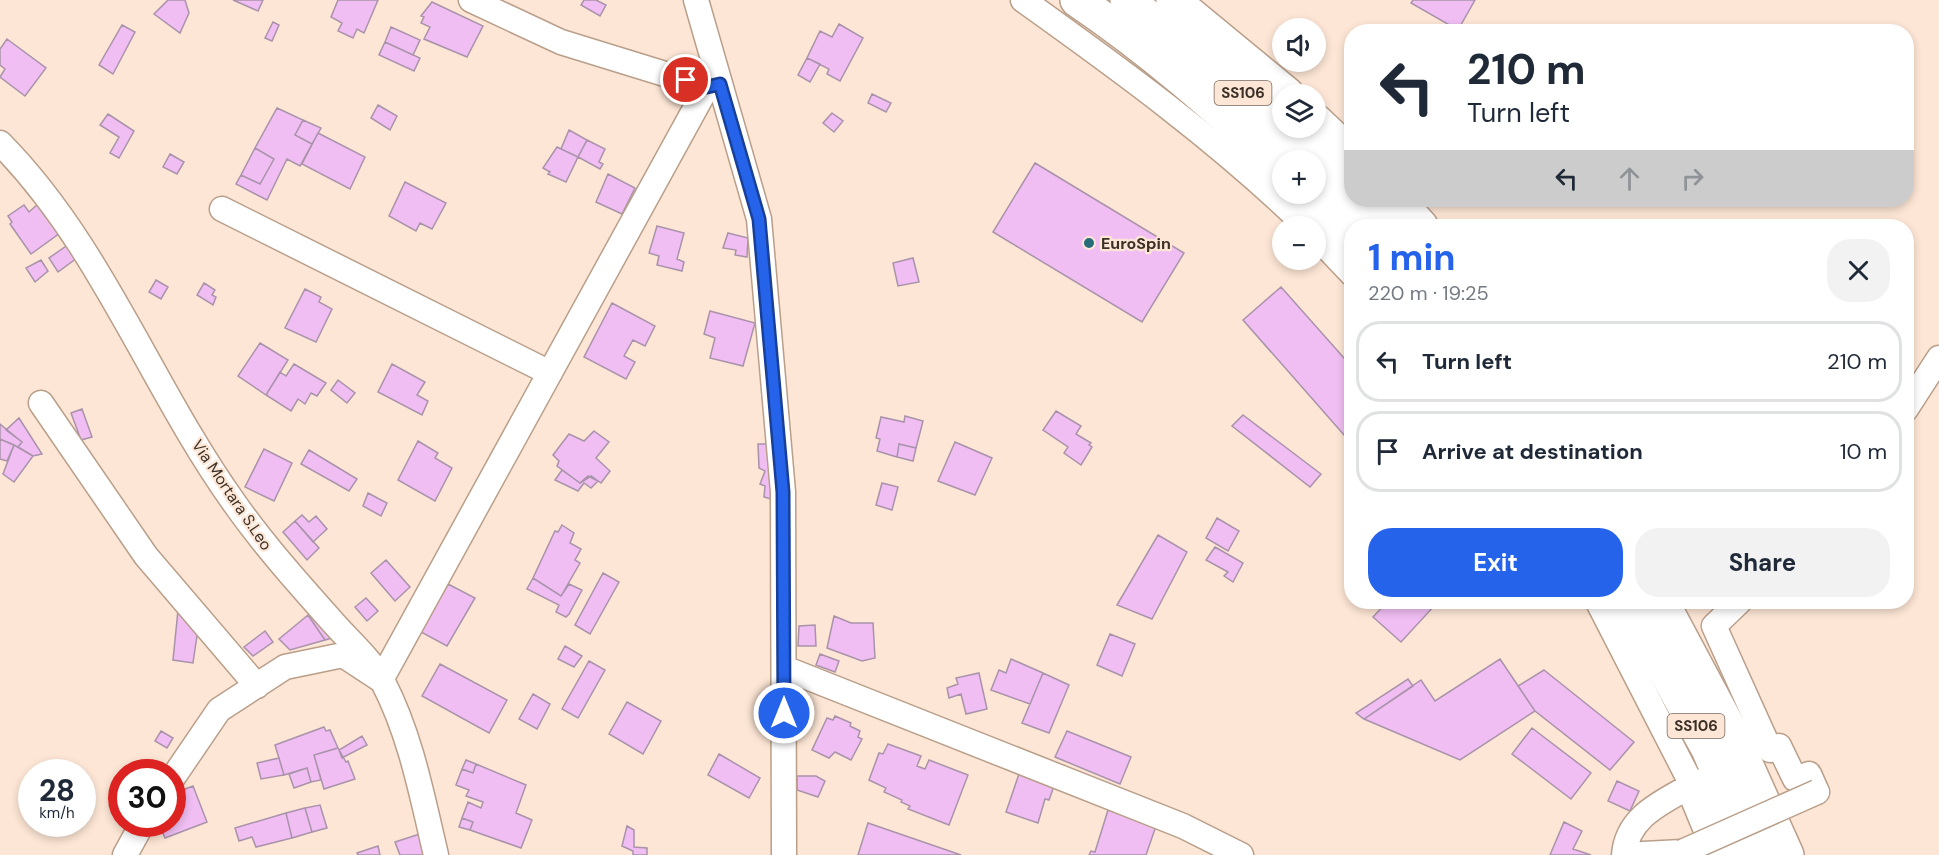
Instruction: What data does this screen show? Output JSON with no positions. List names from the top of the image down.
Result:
{
  "streets": {
    "highway": ["SS106"],
    "street": ["Via Mortara S.Leo"]
  },
  "places": ["EuroSpin"],
  "page": {
    "map_buttons": ["+", "−"],
    "turn": ["210 m", "Turn left"],
    "heading": ["1 min", "220 m · 19:25"],
    "list": [
      {
        "name": "Turn left",
        "value": "210 m"
      },
      {
        "name": "Arrive at destination",
        "value": "10 m"
      }
    ],
    "buttons": ["Exit", "Share"],
    "speed": "28 km/h",
    "limit": "30"
  }
}
